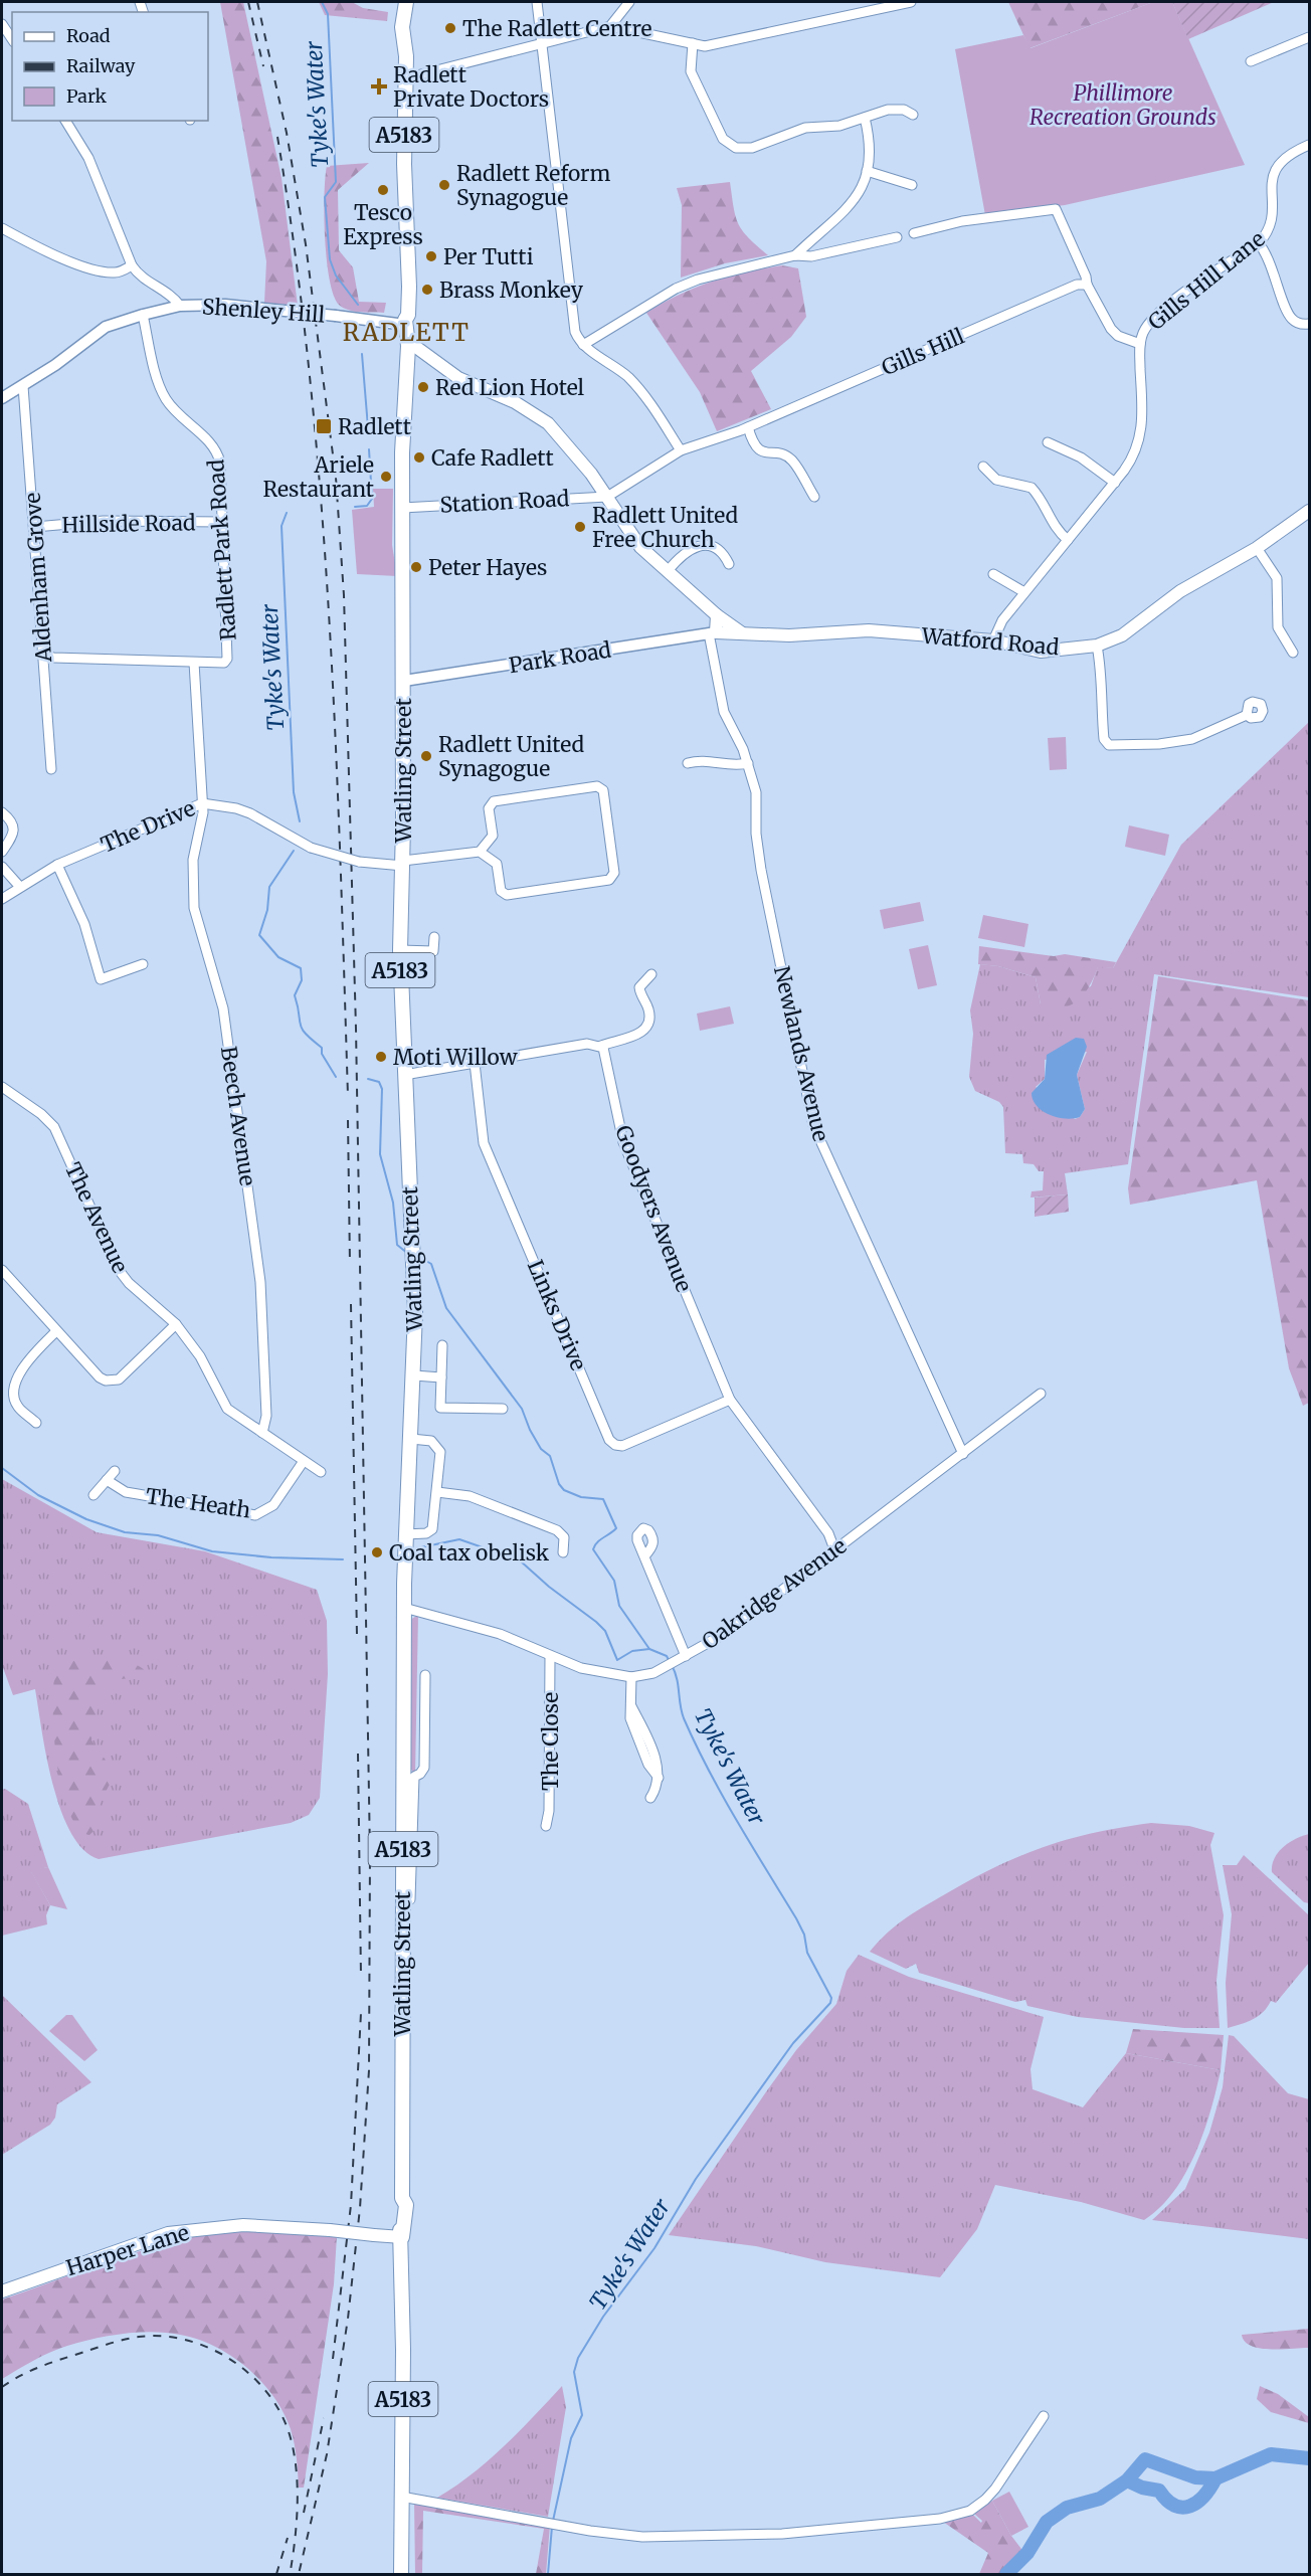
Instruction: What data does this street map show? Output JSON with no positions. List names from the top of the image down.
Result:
{
  "streets": {
    "main road": [
      "A5183",
      "Watford Road",
      "Watling Street",
      "Harper Lane"
    ],
    "street": [
      "Gills Hill Lane",
      "Shenley Hill",
      "Gills Hill",
      "Station Road",
      "Hillside Road",
      "Radlett Park Road",
      "Aldenham Grove",
      "Park Road",
      "The Drive",
      "Newlands Avenue",
      "Beech Avenue",
      "Goodyers Avenue",
      "The Avenue",
      "Links Drive",
      "The Heath",
      "Oakridge Avenue",
      "The Close"
    ]
  },
  "crossings": [
    ["A5183", "Watling Street"],
    ["A5183", "Harper Lane"],
    ["Gills Hill Lane", "Watford Road"],
    ["Shenley Hill", "Radlett Park Road"],
    ["Shenley Hill", "Aldenham Grove"],
    ["Shenley Hill", "Watling Street"],
    ["Gills Hill", "Station Road"],
    ["Station Road", "Watling Street"],
    ["Hillside Road", "Radlett Park Road"],
    ["Hillside Road", "Aldenham Grove"],
    ["Radlett Park Road", "Beech Avenue"],
    ["Watford Road", "Park Road"],
    ["Watford Road", "Newlands Avenue"],
    ["Park Road", "Watling Street"],
    ["Park Road", "Newlands Avenue"],
    ["Watling Street", "The Drive"],
    ["Watling Street", "Oakridge Avenue"],
    ["Watling Street", "Harper Lane"],
    ["The Drive", "Beech Avenue"],
    ["Newlands Avenue", "Oakridge Avenue"],
    ["Beech Avenue", "The Avenue"],
    ["Goodyers Avenue", "Links Drive"],
    ["Goodyers Avenue", "Oakridge Avenue"],
    ["The Avenue", "The Heath"],
    ["Oakridge Avenue", "The Close"]
  ],
  "districts": ["RADLETT"],
  "water": ["Tyke's Water"],
  "parks": ["Phillimore Recreation Grounds"],
  "places": {
    "other": [
      "The Radlett Centre",
      "Radlett Reform Synagogue",
      "Tesco Express",
      "Per Tutti",
      "Brass Monkey",
      "Red Lion Hotel",
      "Cafe Radlett",
      "Ariele Restaurant",
      "Radlett United Free Church",
      "Peter Hayes",
      "Radlett United Synagogue",
      "Moti Willow",
      "Coal tax obelisk"
    ],
    "health": ["Radlett Private Doctors"],
    "transit": ["Radlett"]
  },
  "legend": ["Road", "Railway", "Park"]
}
